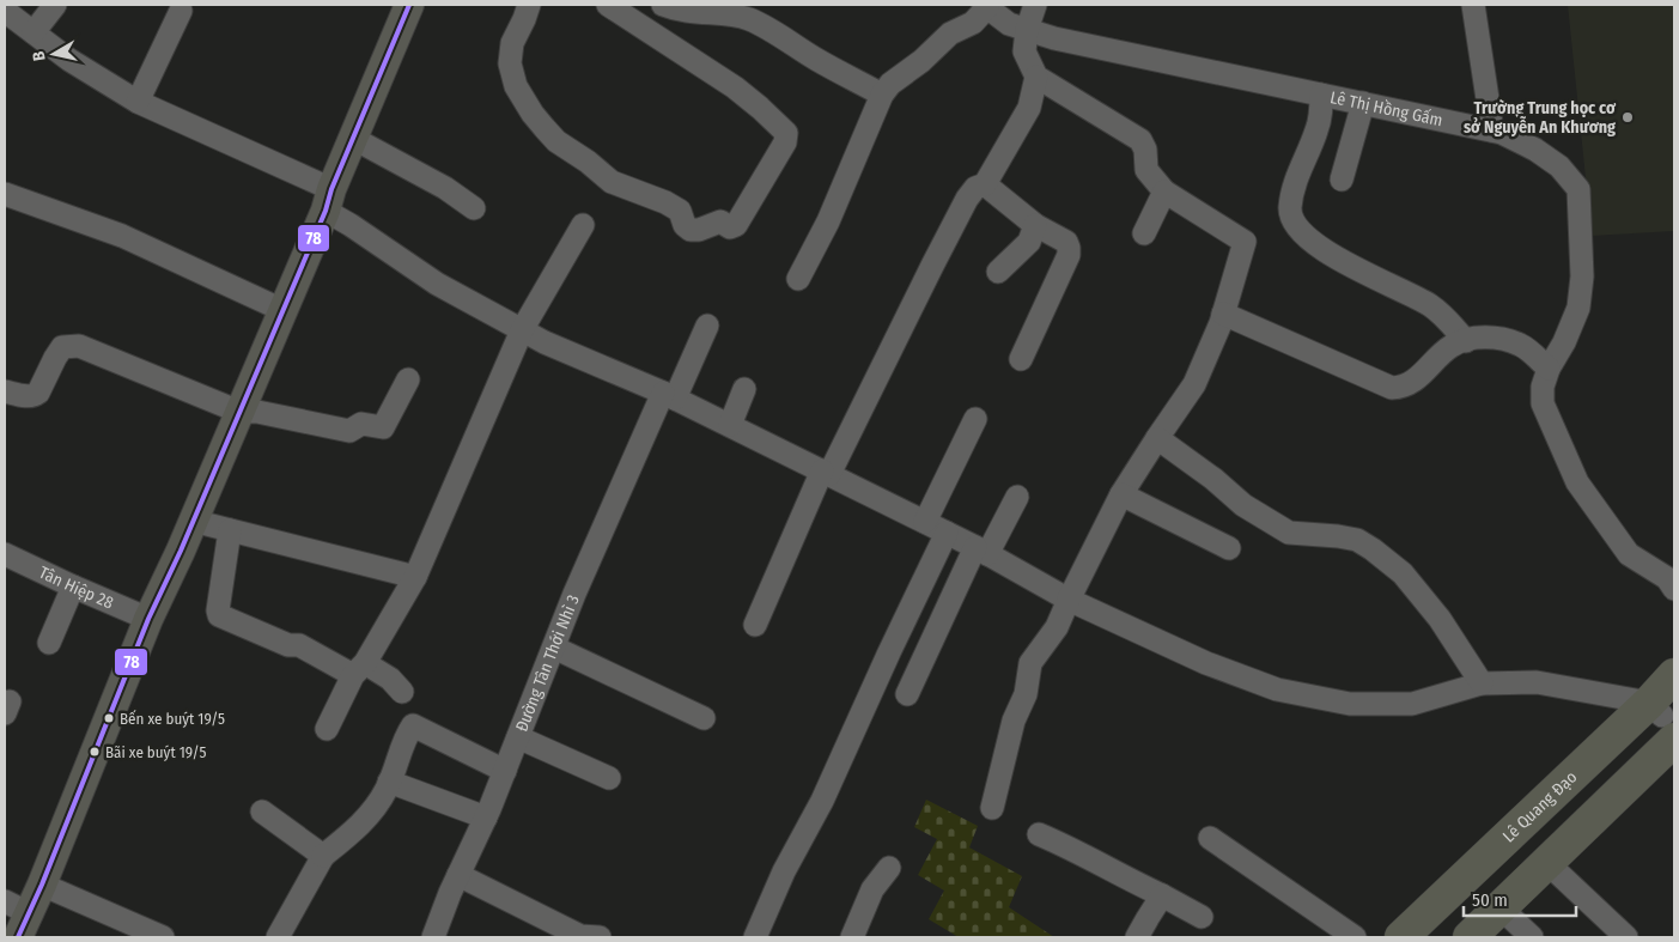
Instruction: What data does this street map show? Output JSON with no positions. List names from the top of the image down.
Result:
{
  "streets": {
    "highway": ["Lê Quang Đạo"],
    "street": ["Lê Thị Hồng Gấm", "Tân Hiệp 28", "Đường Tân Thới Nhì 3"]
  },
  "places": ["Trường Trung học cơ sở Nguyễn An Khương", "Bến xe buýt 19/5", "Bãi xe buýt 19/5"],
  "lines": ["transit line 78"],
  "scale_bar": "50 m",
  "north": "left"
}
